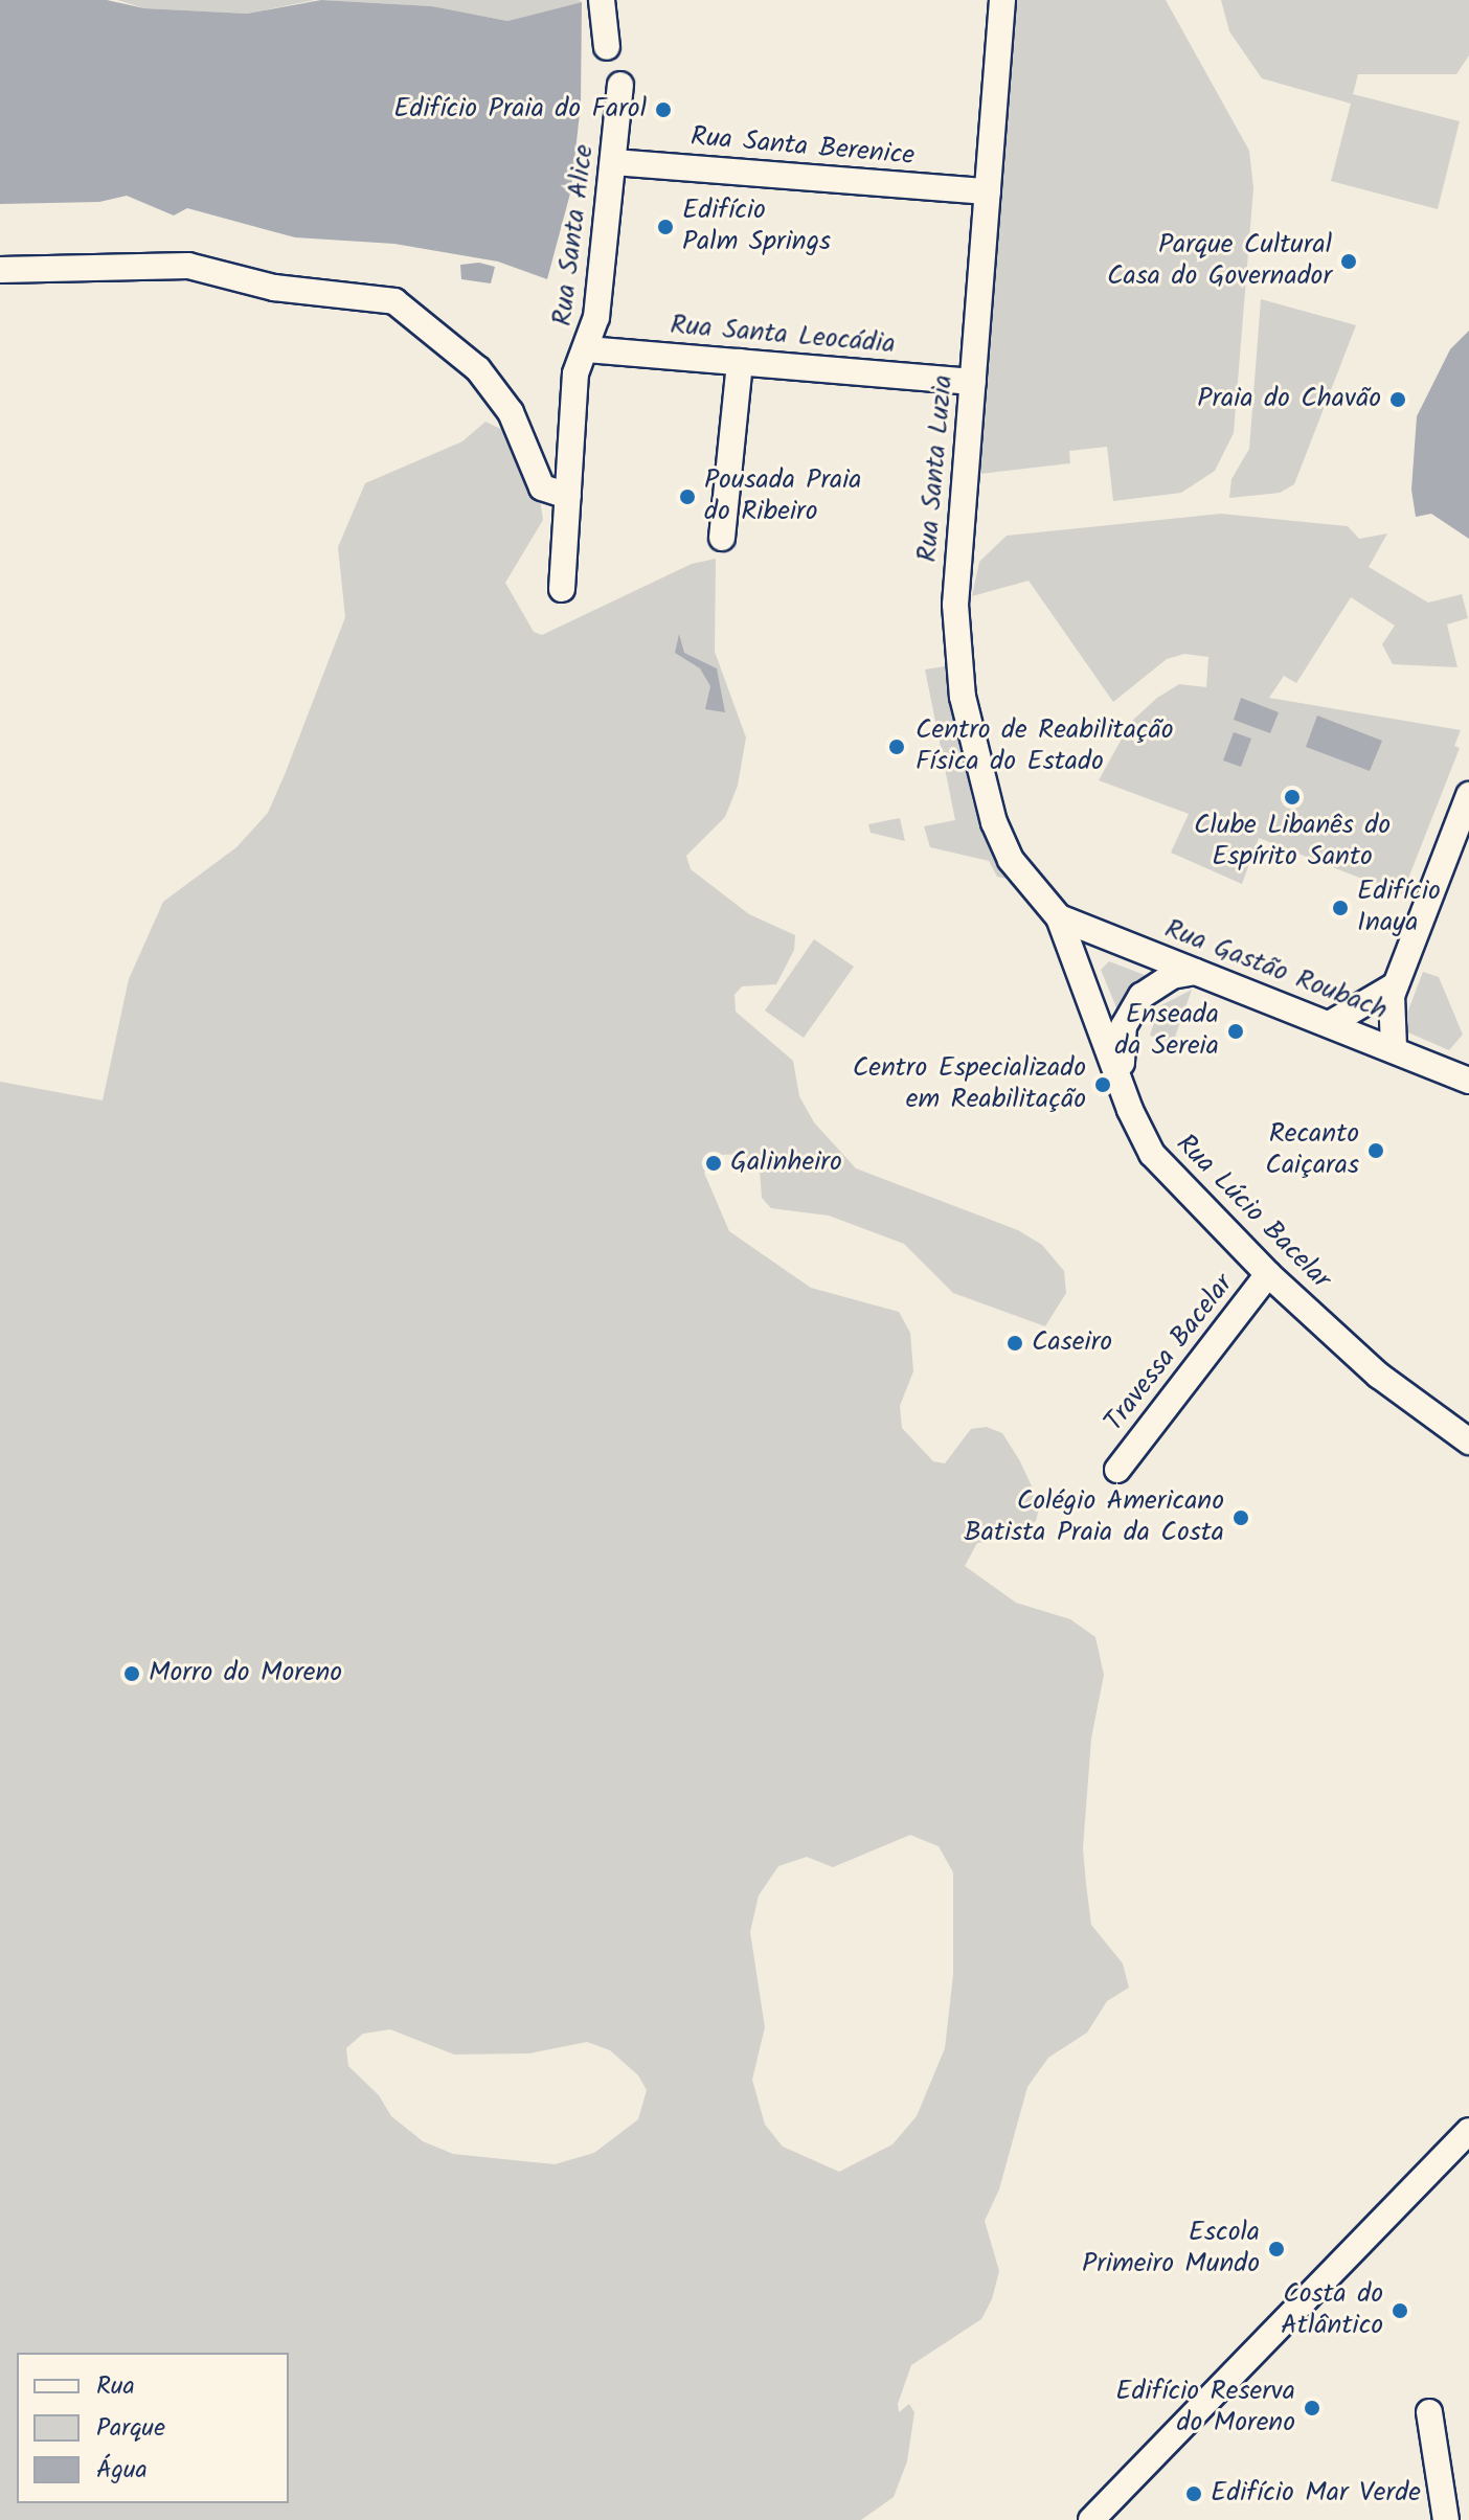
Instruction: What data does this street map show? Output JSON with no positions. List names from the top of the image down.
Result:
{
  "streets": {
    "street": [
      "Rua Santa Berenice",
      "Rua Santa Alice",
      "Rua Santa Leocádia",
      "Rua Santa Luzia",
      "Rua Gastão Roubach",
      "Rua Lúcio Bacelar",
      "Travessa Bacelar"
    ]
  },
  "crossings": [
    ["Rua Santa Berenice", "Rua Santa Alice"],
    ["Rua Santa Berenice", "Rua Santa Luzia"],
    ["Rua Santa Alice", "Rua Santa Leocádia"],
    ["Rua Santa Leocádia", "Rua Santa Luzia"],
    ["Rua Santa Luzia", "Rua Gastão Roubach"],
    ["Rua Santa Luzia", "Rua Lúcio Bacelar"],
    ["Rua Gastão Roubach", "Rua Lúcio Bacelar"],
    ["Rua Lúcio Bacelar", "Travessa Bacelar"]
  ],
  "places": [
    "Edifício Praia do Farol",
    "Edifício Palm Springs",
    "Parque Cultural Casa do Governador",
    "Praia do Chavão",
    "Pousada Praia do Ribeiro",
    "Centro de Reabilitação Física do Estado",
    "Clube Libanês do Espírito Santo",
    "Edifício Inaya",
    "Enseada da Sereia",
    "Centro Especializado em Reabilitação",
    "Recanto Caiçaras",
    "Galinheiro",
    "Caseiro",
    "Colégio Americano Batista Praia da Costa",
    "Morro do Moreno",
    "Escola Primeiro Mundo",
    "Costa do Atlântico",
    "Edifício Reserva do Moreno",
    "Edifício Mar Verde"
  ],
  "legend": ["Rua", "Parque", "Água"]
}
